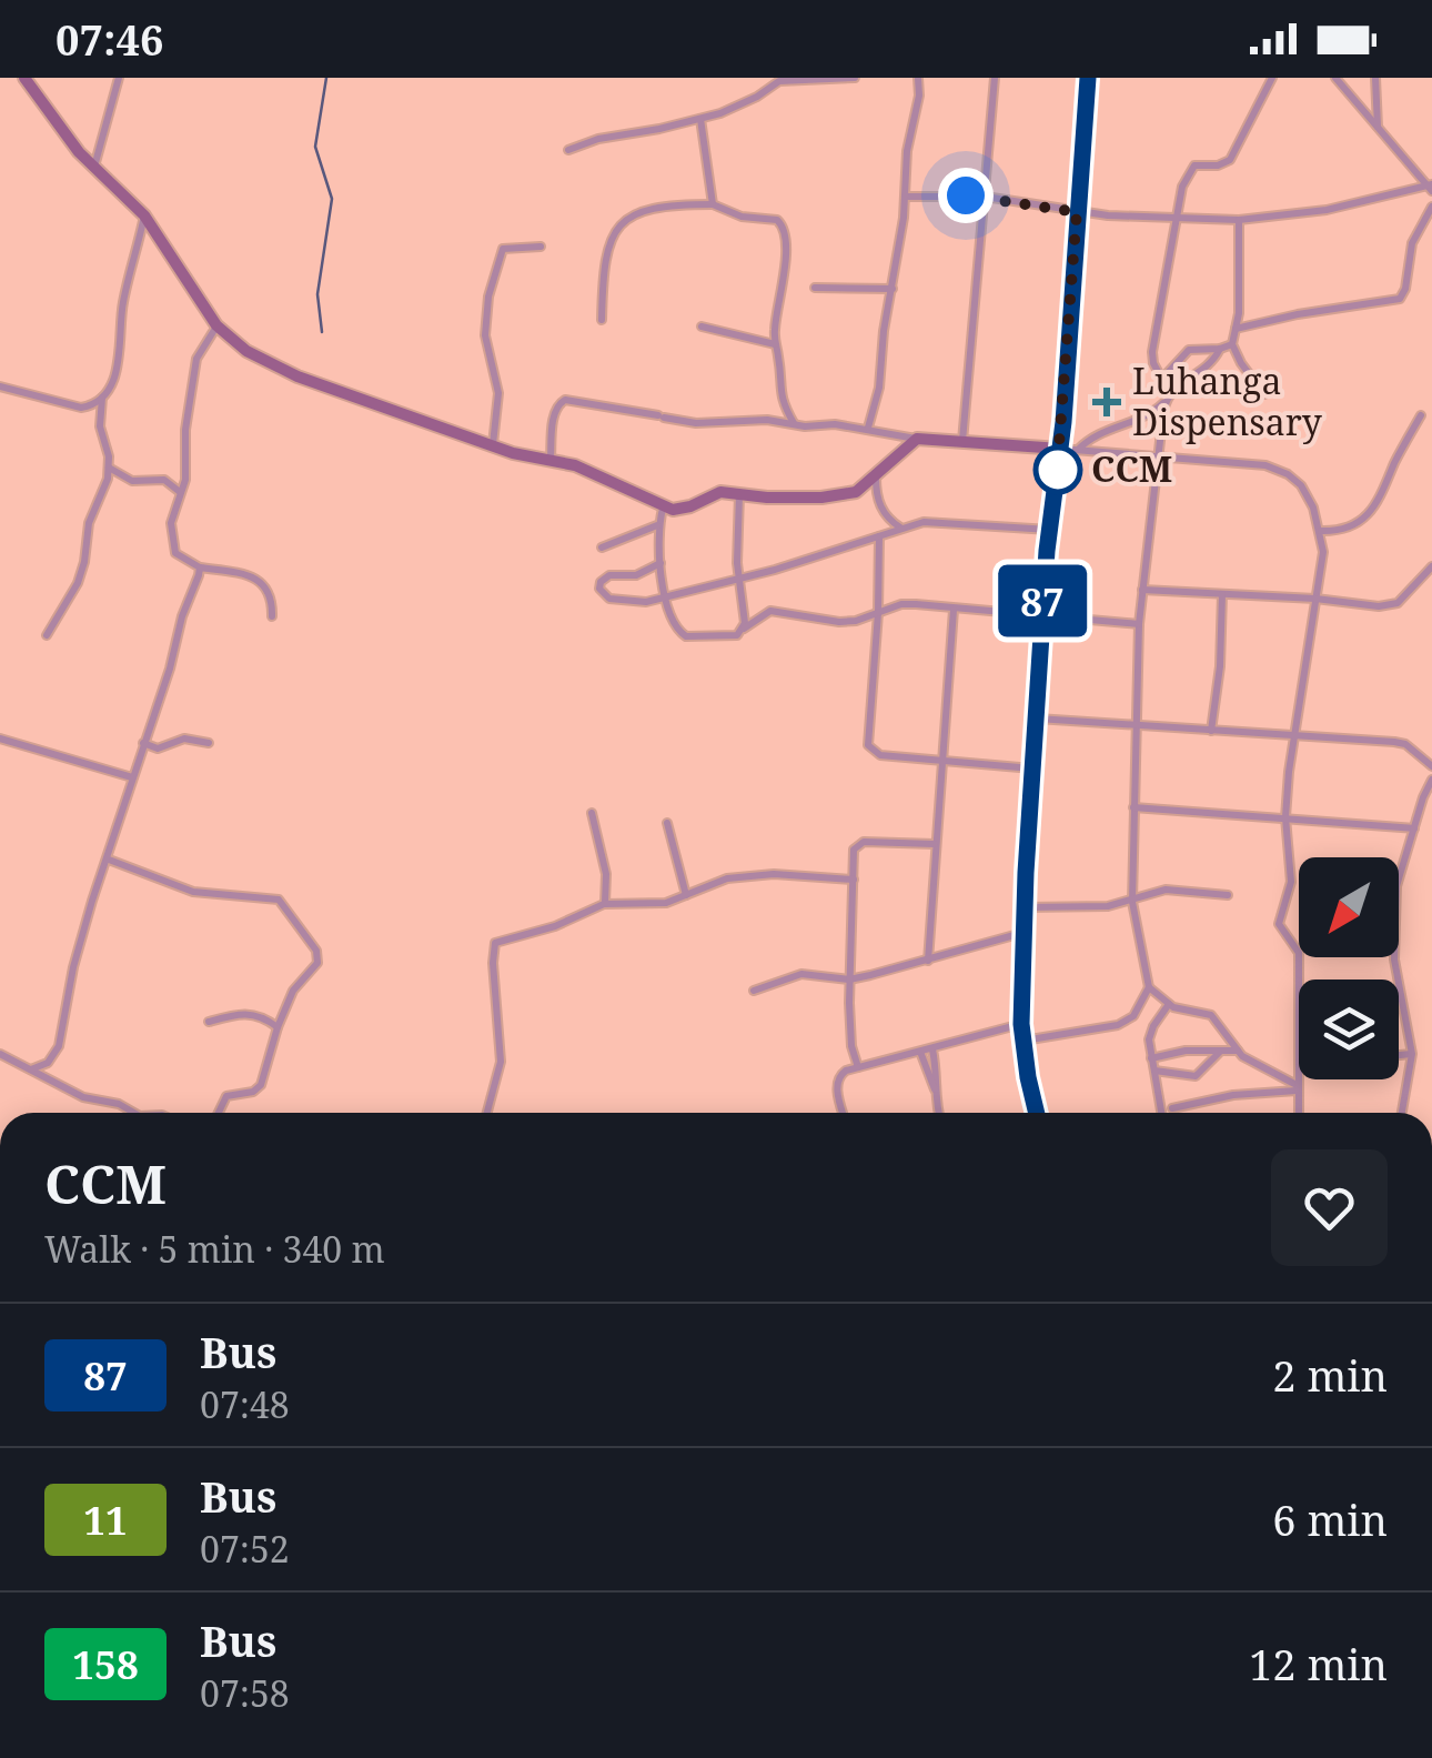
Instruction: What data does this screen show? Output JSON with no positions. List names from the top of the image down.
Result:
{
  "places": {
    "health": ["Luhanga Dispensary"],
    "other": ["CCM"]
  },
  "lines": ["bus line 87"],
  "north": "bottom left",
  "page": {
    "status": "07:46",
    "on_map": "87",
    "heading": ["CCM", "Walk · 5 min · 340 m"],
    "list": [
      {
        "mark": "87",
        "name": "Bus",
        "note": "07:48",
        "value": "2 min"
      },
      {
        "mark": "11",
        "name": "Bus",
        "note": "07:52",
        "value": "6 min"
      },
      {
        "mark": "158",
        "name": "Bus",
        "note": "07:58",
        "value": "12 min"
      }
    ]
  }
}
